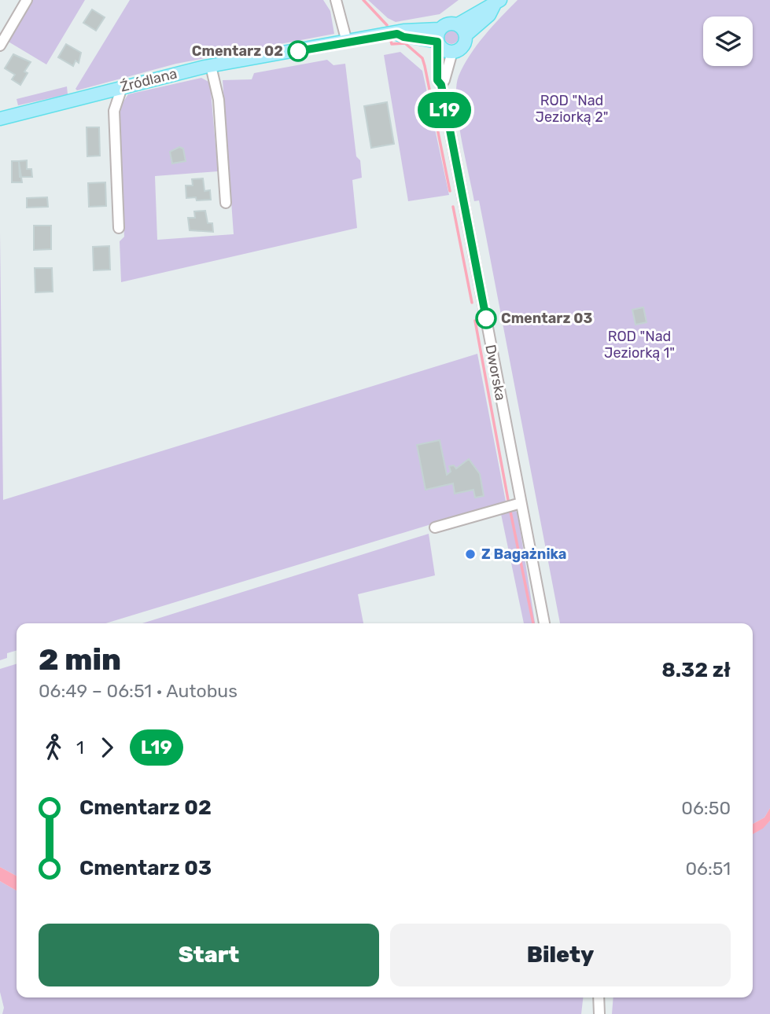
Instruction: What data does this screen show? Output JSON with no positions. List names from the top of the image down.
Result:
{
  "streets": {
    "main road": ["Źródlana"],
    "street": ["Dworska"]
  },
  "crossings": [
    ["Źródlana", "Dworska"]
  ],
  "parks": ["ROD \"Nad Jeziorką 2\"", "ROD \"Nad Jeziorką 1\""],
  "places": ["Cmentarz 02", "Cmentarz 03", "Z Bagażnika"],
  "lines": ["bus line L19"],
  "page": {
    "on_map": "L19",
    "heading": ["2 min", "06:49 – 06:51 · Autobus", "8.32 zł"],
    "legs": ["1", "L19"],
    "list": [
      {
        "name": "Cmentarz 02",
        "value": "06:50"
      },
      {
        "name": "Cmentarz 03",
        "value": "06:51"
      }
    ],
    "buttons": ["Start", "Bilety"]
  }
}
